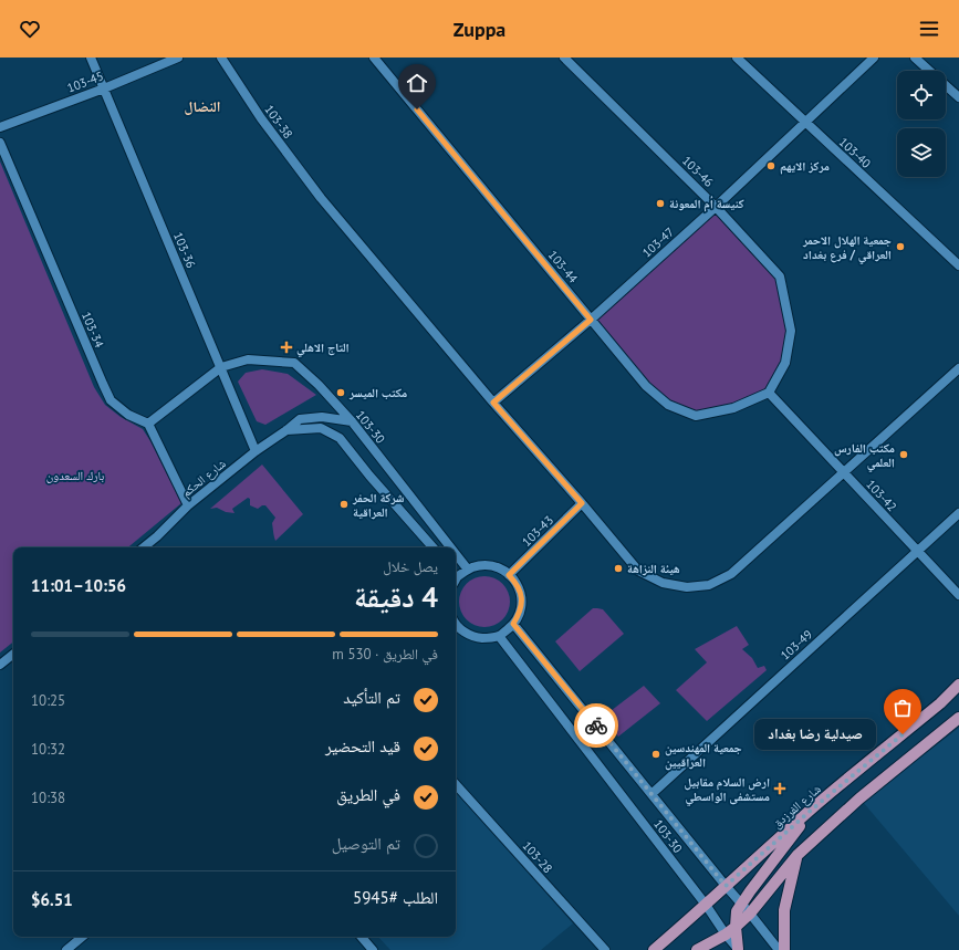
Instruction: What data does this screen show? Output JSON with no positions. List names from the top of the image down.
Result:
{
  "streets": {
    "main road": ["شارع الفرزدق"],
    "street": [
      "103-45",
      "103-38",
      "103-40",
      "103-46",
      "103-47",
      "103-36",
      "103-44",
      "103-34",
      "103-30",
      "شارع الحكم",
      "103-42",
      "103-43",
      "103-49",
      "103-28"
    ]
  },
  "crossings": [
    ["103-45", "103-36"],
    ["103-38", "103-47"],
    ["103-38", "103-42"],
    ["103-38", "103-43"],
    ["103-40", "103-47"],
    ["103-46", "103-47"],
    ["103-46", "103-44"],
    ["103-46", "103-42"],
    ["103-47", "103-44"],
    ["103-36", "103-30"],
    ["103-36", "شارع الحكم"],
    ["103-44", "103-42"],
    ["103-30", "شارع الحكم"],
    ["103-30", "103-49"],
    ["103-30", "شارع الفرزدق"],
    ["103-42", "103-49"]
  ],
  "districts": ["النضال"],
  "parks": ["بارك السعدون"],
  "places": {
    "other": [
      "مركز الايهم",
      "كنيسة أم المعونة",
      "جمعية الهلال الاحمر العراقي / فرع بغداد",
      "مكتب الميسر",
      "مكتب الفارس العلمي",
      "شركة الحفر العراقية",
      "هيئة النزاهة",
      "صيدلية رضا بغداد",
      "جمعية المهندسين العراقيين"
    ],
    "health": ["التاج الاهلي", "ارض السلام مقابيل مستشفى الواسطي"]
  },
  "page": {
    "header": "Zuppa",
    "heading": ["4 دقيقة", "يصل خلال", "10:56–11:01"],
    "panel": ["الطلب #5945", "$6.51"],
    "bar": "في الطريق · 530 m",
    "list": [
      ["تم التأكيد", "10:25"],
      ["قيد التحضير", "10:32"],
      ["في الطريق", "10:38"],
      "تم التوصيل"
    ],
    "bubble": "صيدلية رضا بغداد"
  }
}
